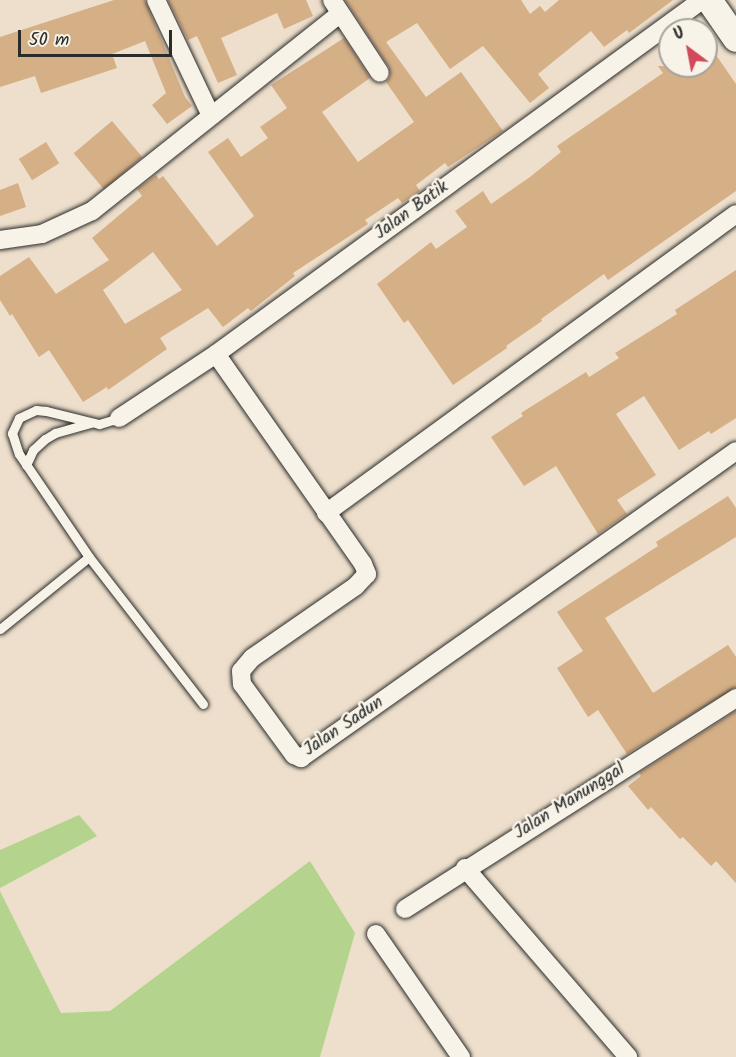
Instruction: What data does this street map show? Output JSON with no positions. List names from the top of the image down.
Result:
{
  "streets": {
    "street": ["Jalan Batik", "Jalan Sadun", "Jalan Manunggal"]
  },
  "crossings": [
    ["Jalan Batik", "Jalan Sadun"]
  ],
  "scale_bar": "50 m",
  "north": "top left"
}
